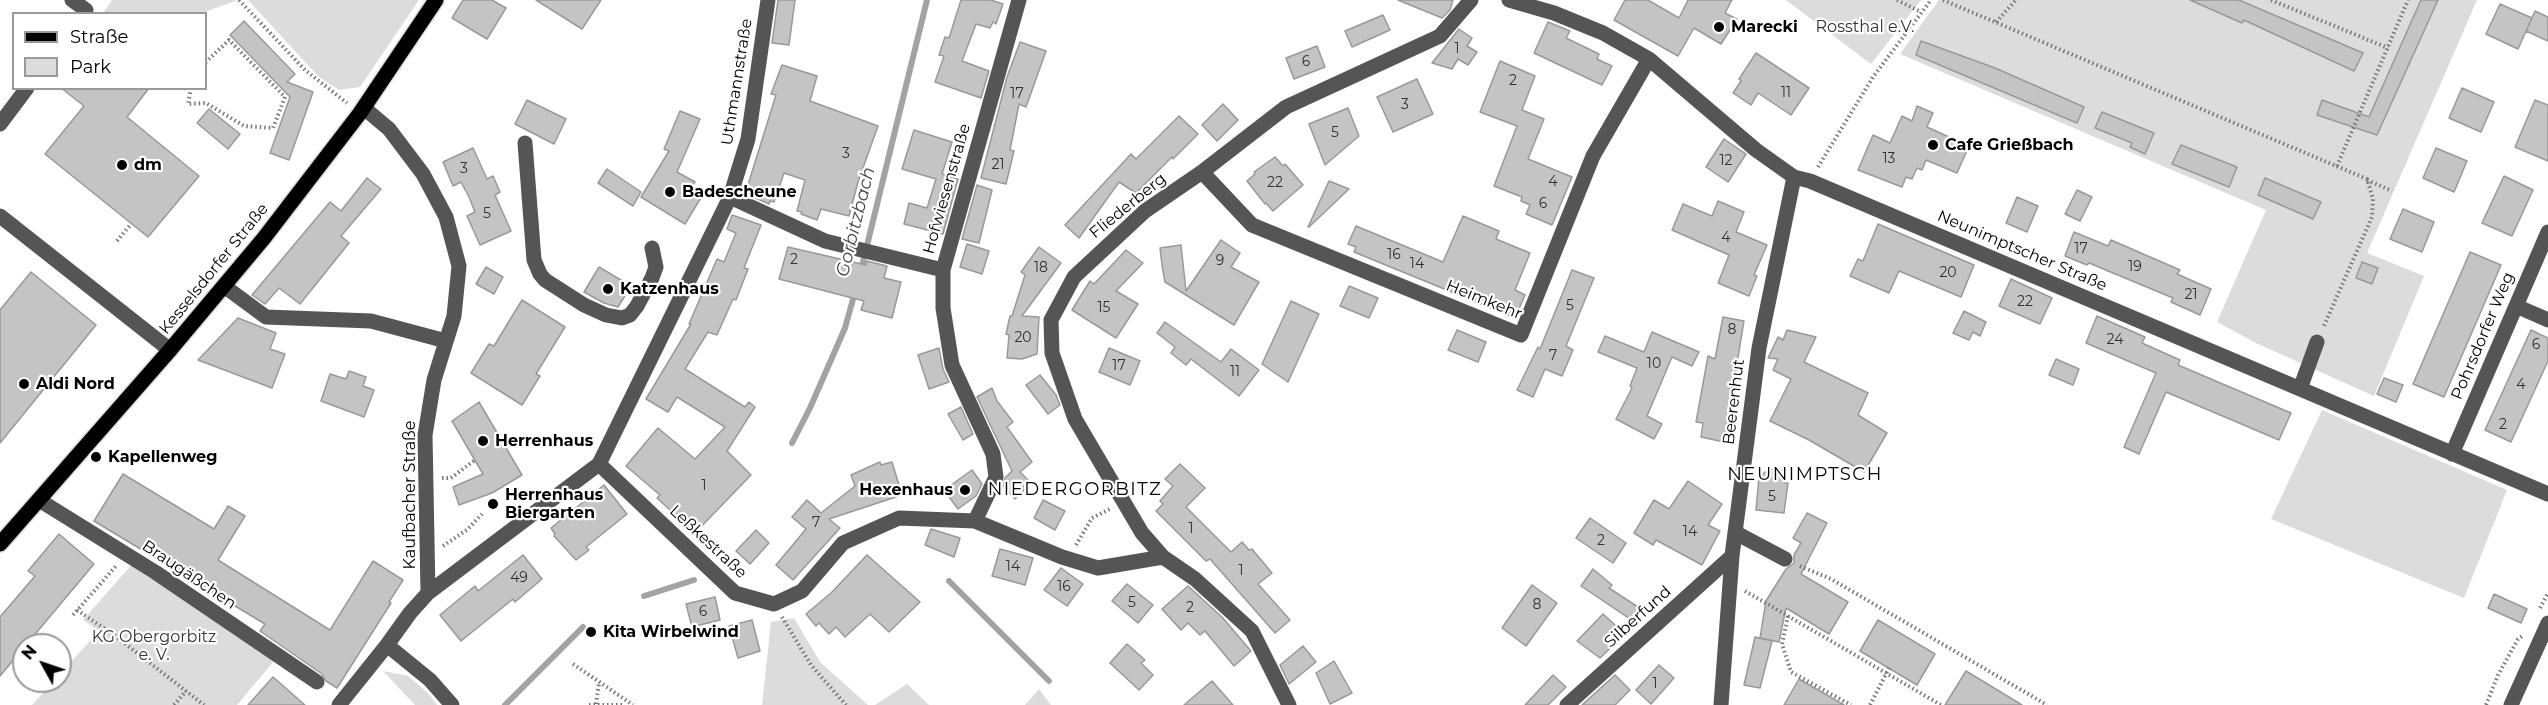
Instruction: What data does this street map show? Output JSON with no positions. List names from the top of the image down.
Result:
{
  "streets": {
    "main road": ["Kesselsdorfer Straße"],
    "street": [
      "Uthmannstraße",
      "Hofwiesenstraße",
      "Fliederberg",
      "Neunimptscher Straße",
      "Heimkehr",
      "Pohrsdorfer Weg",
      "Beerenhut",
      "Kaufbacher Straße",
      "Leßkestraße",
      "Braugäßchen",
      "Silberfund"
    ]
  },
  "crossings": [
    ["Uthmannstraße", "Kaufbacher Straße"],
    ["Uthmannstraße", "Leßkestraße"],
    ["Fliederberg", "Heimkehr"],
    ["Neunimptscher Straße", "Heimkehr"],
    ["Neunimptscher Straße", "Pohrsdorfer Weg"],
    ["Neunimptscher Straße", "Beerenhut"],
    ["Kesselsdorfer Straße", "Kaufbacher Straße"],
    ["Kesselsdorfer Straße", "Braugäßchen"],
    ["Beerenhut", "Silberfund"]
  ],
  "districts": ["NEUNIMPTSCH", "NIEDERGORBITZ"],
  "water": ["Gorbitzbach"],
  "parks": ["Rossthal e.V.", "KG Obergorbitz e. V."],
  "places": [
    "Marecki",
    "Cafe Grießbach",
    "dm",
    "Badescheune",
    "Katzenhaus",
    "Aldi Nord",
    "Herrenhaus",
    "Kapellenweg",
    "Hexenhaus",
    "Herrenhaus Biergarten",
    "Kita Wirbelwind"
  ],
  "house_numbers": [
    "1",
    "6",
    "2",
    "11",
    "17",
    "3",
    "5",
    "3",
    "13",
    "12",
    "21",
    "3",
    "4",
    "22",
    "6",
    "5",
    "4",
    "17",
    "16",
    "2",
    "9",
    "14",
    "19",
    "18",
    "20",
    "21",
    "22",
    "5",
    "15",
    "8",
    "20",
    "24",
    "6",
    "7",
    "10",
    "17",
    "11",
    "4",
    "2",
    "1",
    "5",
    "7",
    "1",
    "14",
    "2",
    "14",
    "1",
    "49",
    "16",
    "5",
    "8",
    "2",
    "6",
    "1"
  ],
  "legend": ["Straße", "Park"],
  "north": "top left"
}
